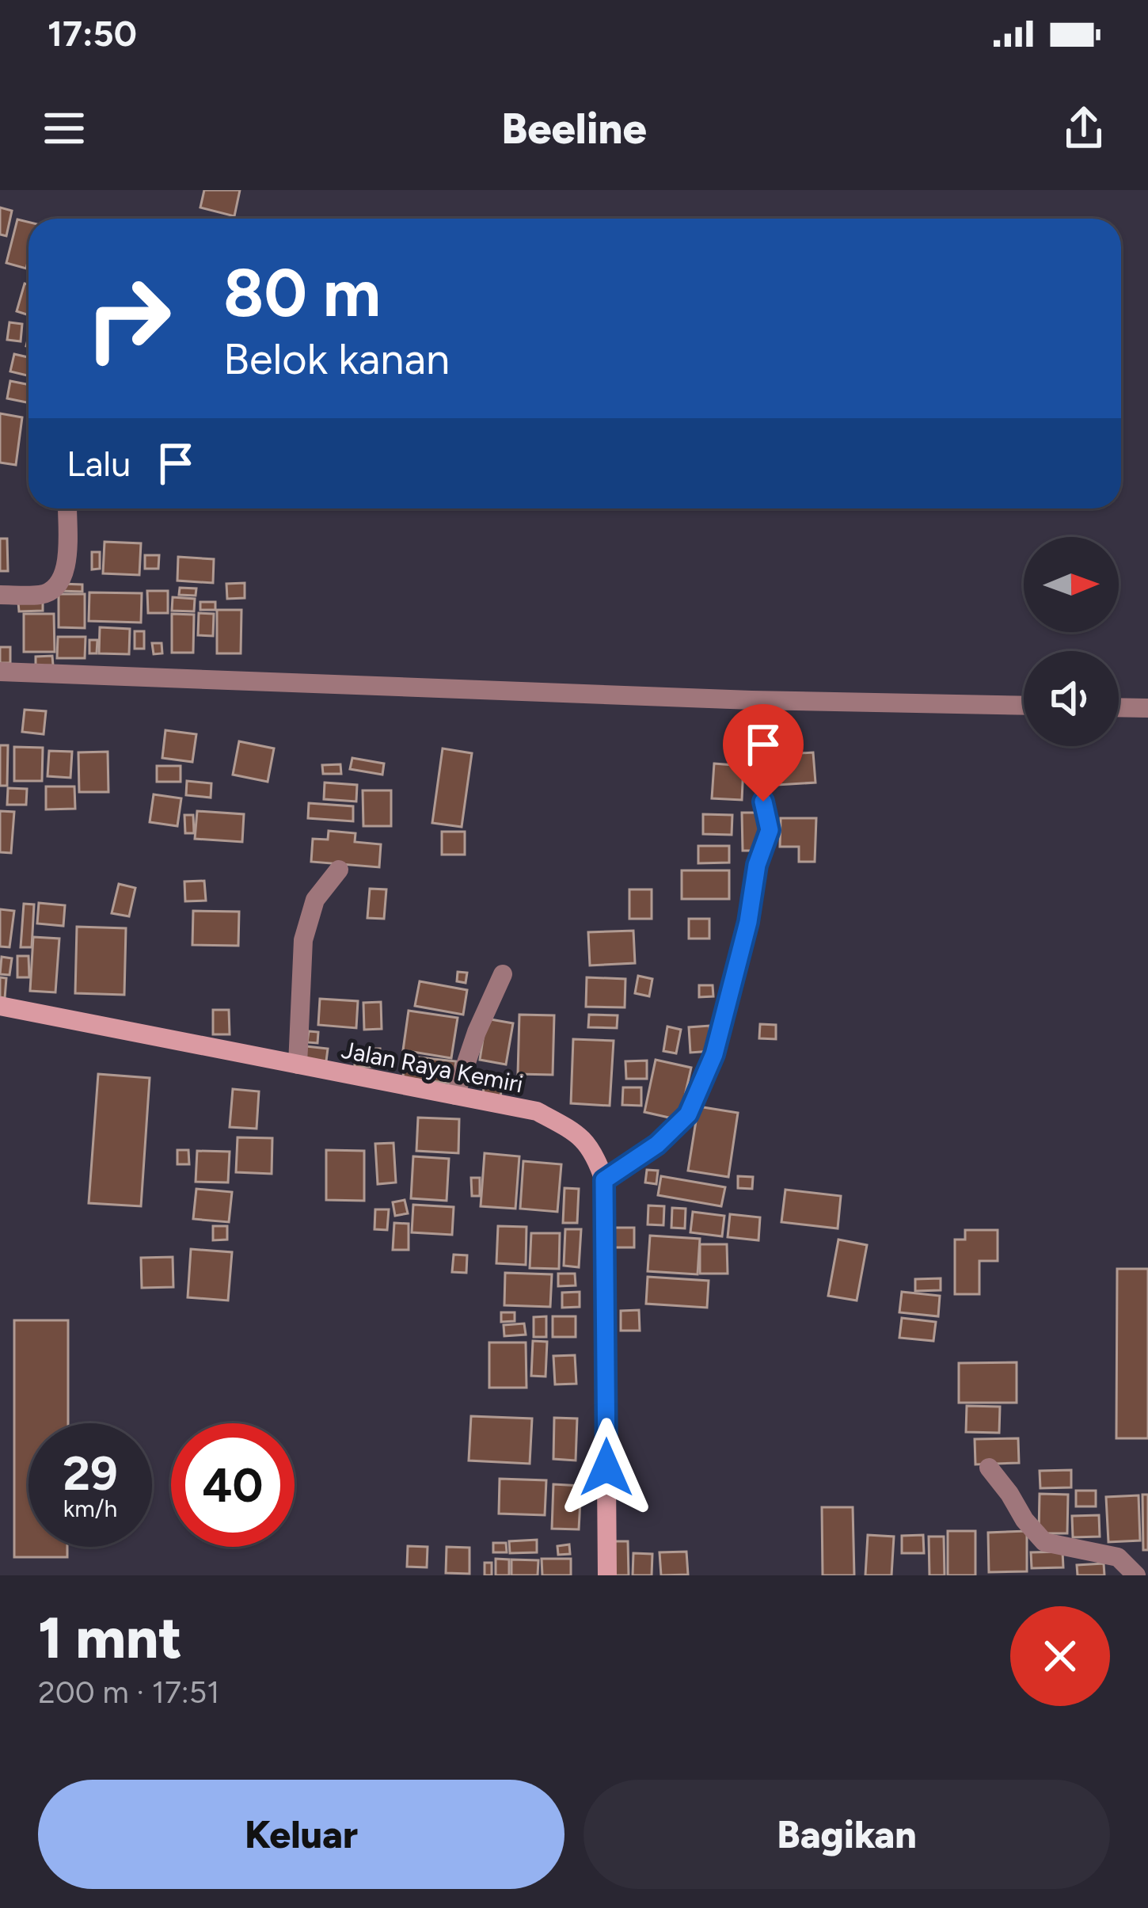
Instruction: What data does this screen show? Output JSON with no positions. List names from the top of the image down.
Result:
{
  "streets": {
    "street": ["Jalan Raya Kemiri"]
  },
  "north": "right",
  "page": {
    "status": "17:50",
    "header": "Beeline",
    "turn": ["80 m", "Belok kanan"],
    "then": "Lalu",
    "speed": "29 km/h",
    "limit": "40",
    "heading": ["1 mnt", "200 m · 17:51"],
    "buttons": ["Keluar", "Bagikan"]
  }
}
